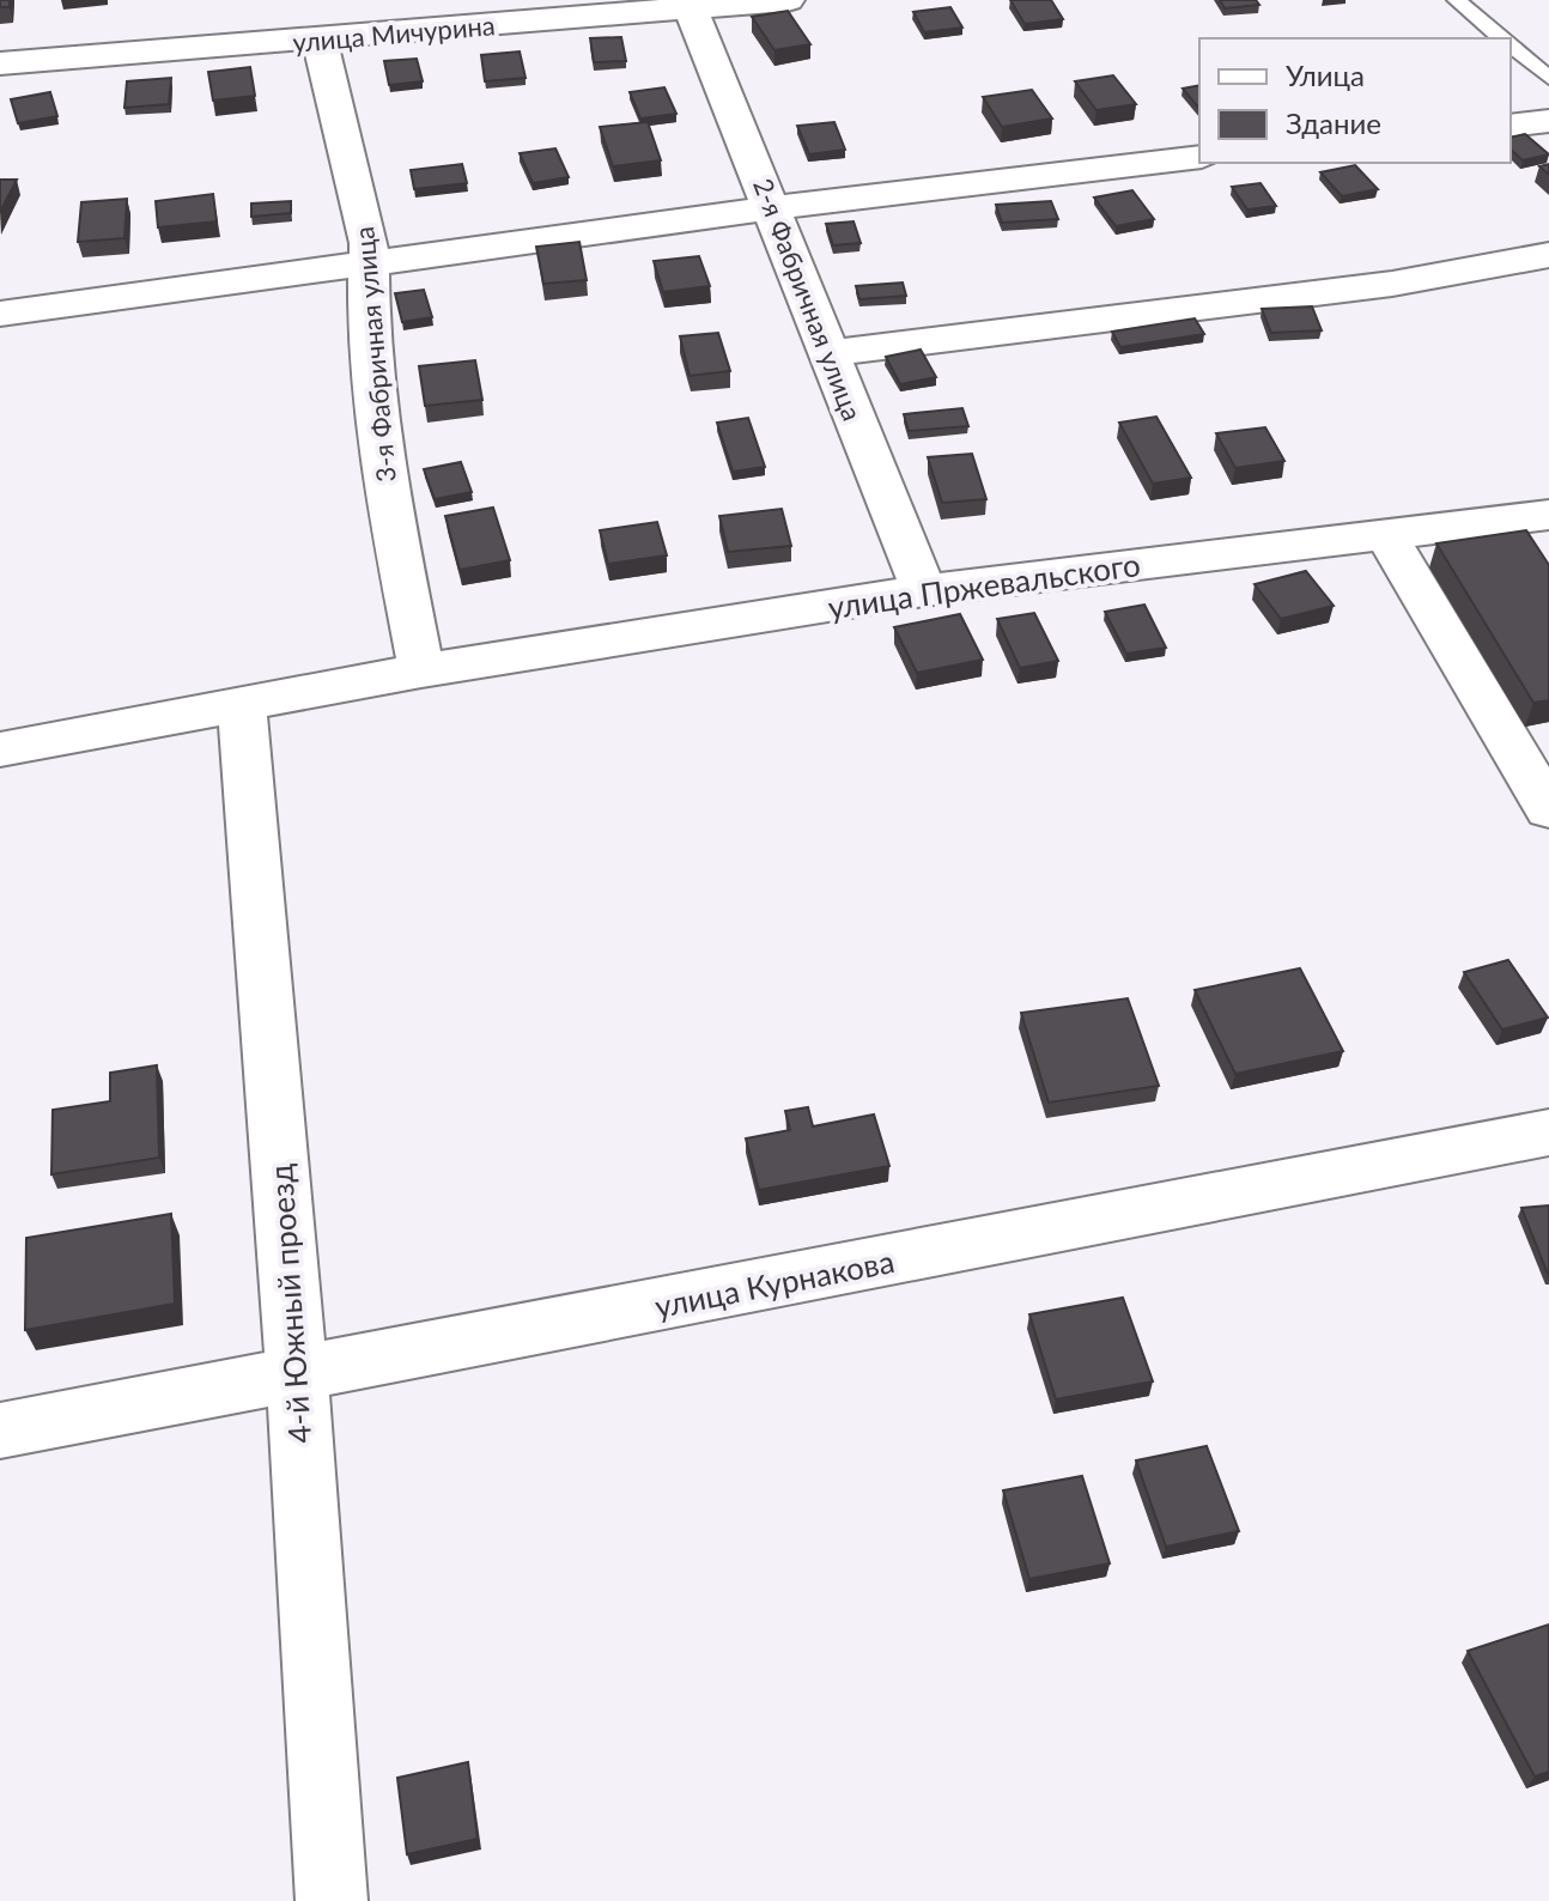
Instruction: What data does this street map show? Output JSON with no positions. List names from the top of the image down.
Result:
{
  "streets": {
    "street": [
      "улица Мичурина",
      "2-я Фабричная улица",
      "3-я Фабричная улица",
      "улица Пржевальского",
      "улица Курнакова",
      "4-й Южный проезд"
    ]
  },
  "crossings": [
    ["улица Мичурина", "2-я Фабричная улица"],
    ["улица Мичурина", "3-я Фабричная улица"],
    ["2-я Фабричная улица", "улица Пржевальского"],
    ["3-я Фабричная улица", "улица Пржевальского"],
    ["улица Пржевальского", "4-й Южный проезд"],
    ["улица Курнакова", "4-й Южный проезд"]
  ],
  "legend": ["Улица", "Здание"]
}
